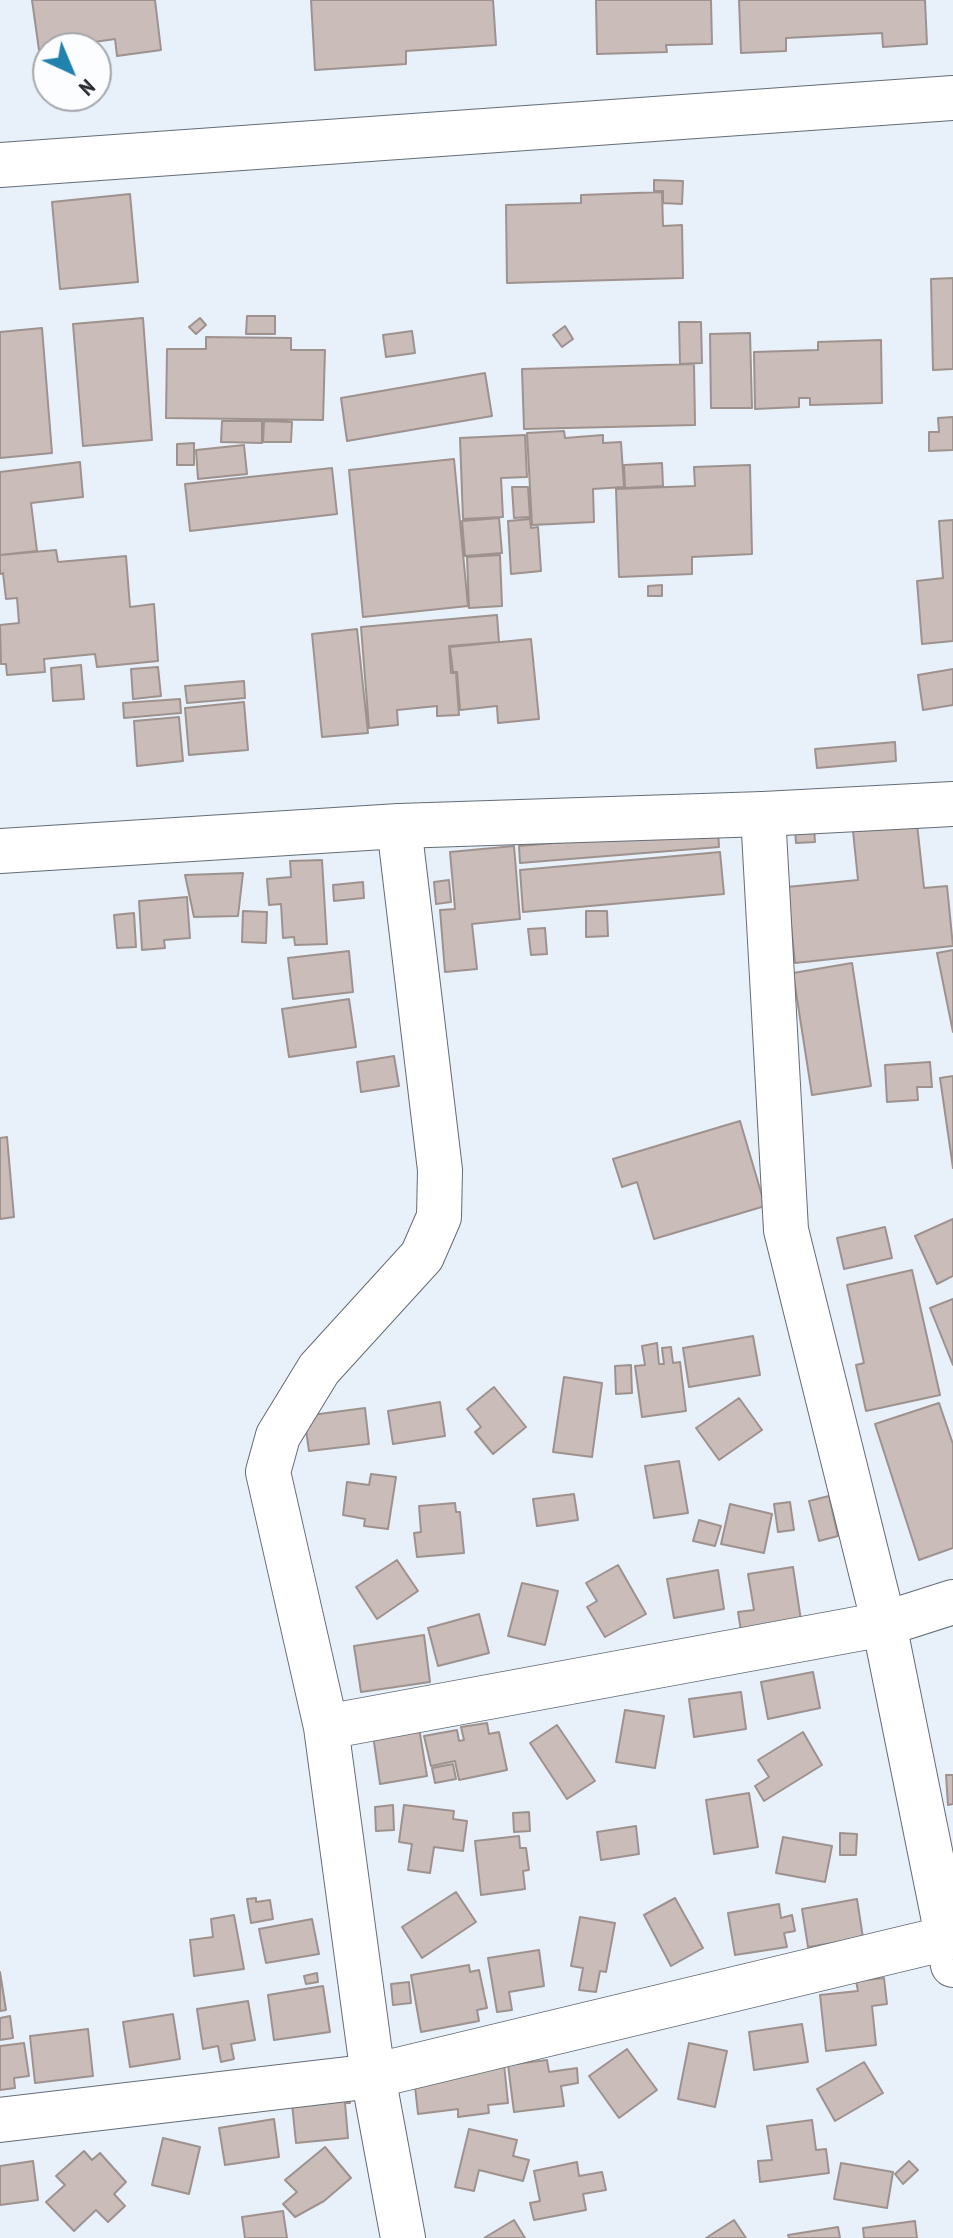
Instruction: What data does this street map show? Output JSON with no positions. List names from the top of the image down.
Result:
{
  "north": "bottom right"
}
